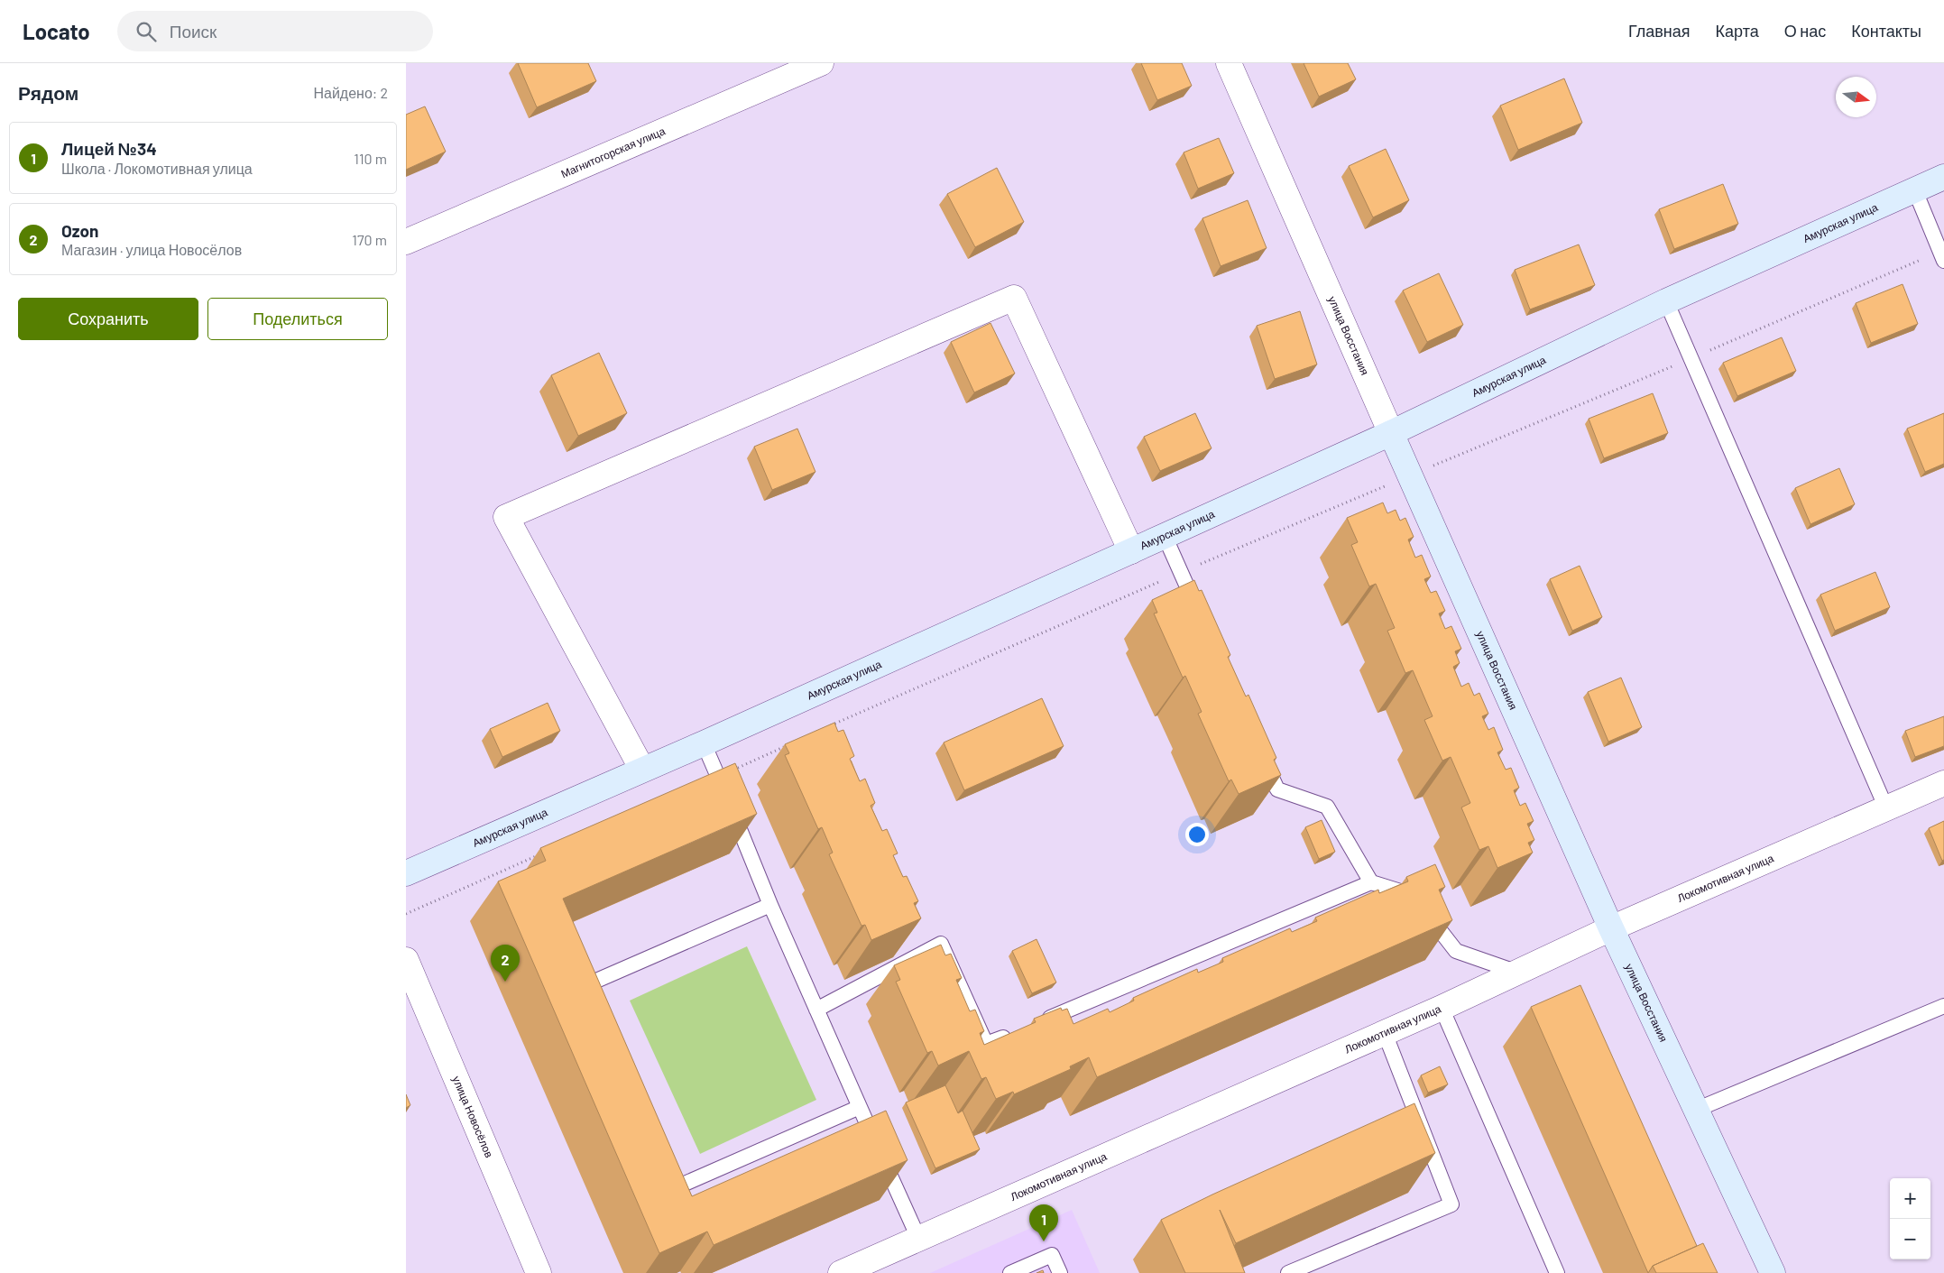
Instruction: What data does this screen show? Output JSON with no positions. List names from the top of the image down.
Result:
{
  "streets": {
    "street": [
      "Магнитогорская улица",
      "Амурская улица",
      "улица Восстания",
      "Локомотивная улица",
      "улица Новосёлов"
    ]
  },
  "crossings": [
    ["Амурская улица", "улица Восстания"],
    ["улица Восстания", "Локомотивная улица"]
  ],
  "north": "right",
  "page": {
    "header": "Locato",
    "search": "Поиск",
    "nav": [
      "Главная",
      "Карта",
      "О нас",
      "Контакты"
    ],
    "heading": ["Рядом", "Найдено: 2"],
    "list": [
      {
        "mark": "1",
        "name": "Лицей №34",
        "note": "Школа · Локомотивная улица",
        "value": "110 m"
      },
      {
        "mark": "2",
        "name": "Ozon",
        "note": "Магазин · улица Новосёлов",
        "value": "170 m"
      }
    ],
    "buttons": ["Сохранить", "Поделиться"],
    "pins": ["2", "1"],
    "map_buttons": ["+", "−"]
  }
}
